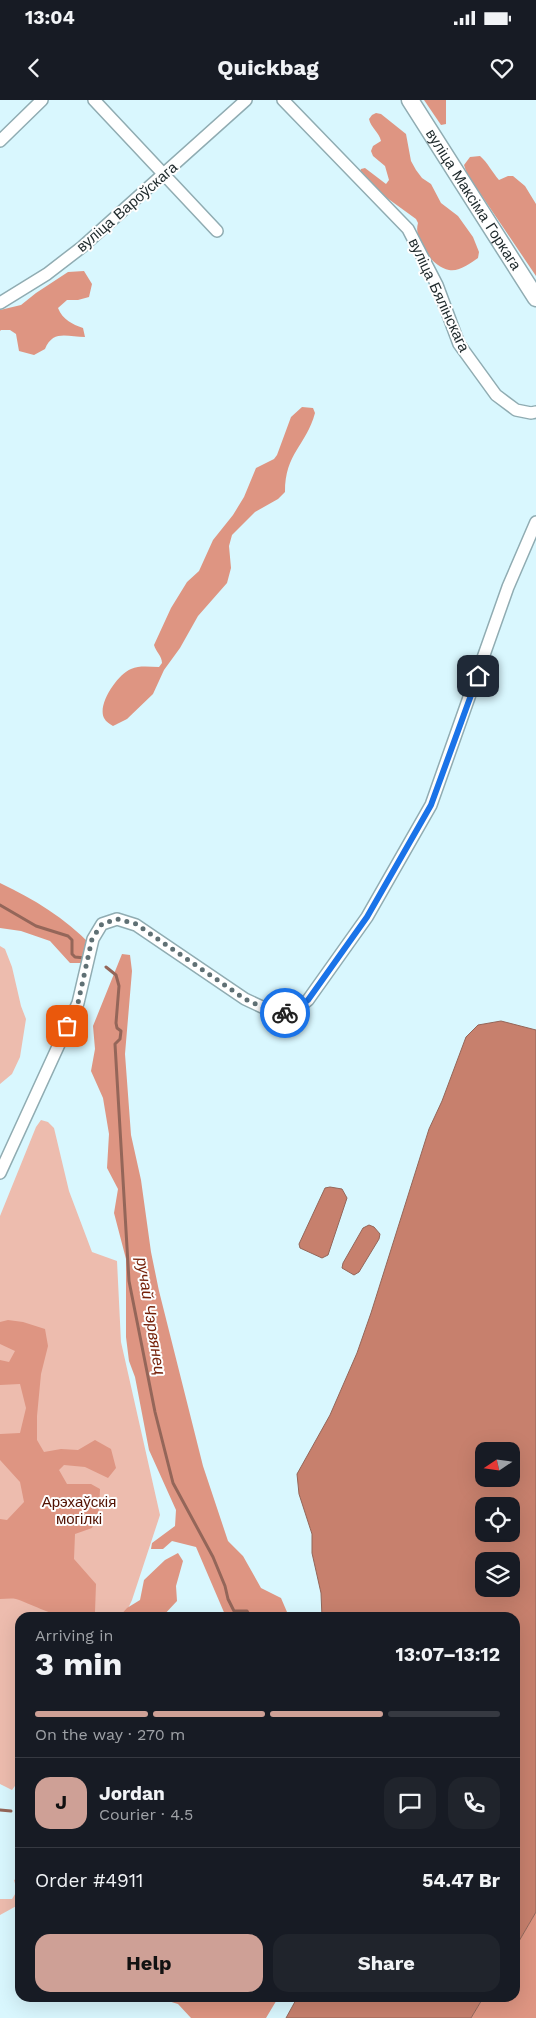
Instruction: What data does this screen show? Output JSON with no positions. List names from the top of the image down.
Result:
{
  "streets": {
    "main road": ["вуліца Максіма Горкага"],
    "street": ["вуліца Вароўскага", "вуліца Бялінскага"]
  },
  "water": ["ручай Чэрвянец"],
  "parks": ["Арэхаўскія могілкі"],
  "north": "left",
  "page": {
    "status": "13:04",
    "header": "Quickbag",
    "heading": ["3 min", "Arriving in", "13:07–13:12"],
    "panel": [
      "Jordan",
      "Courier · 4.5",
      "Order #4911",
      "54.47 Br"
    ],
    "bar": "On the way · 270 m",
    "round": "J",
    "buttons": ["Help", "Share"]
  }
}
